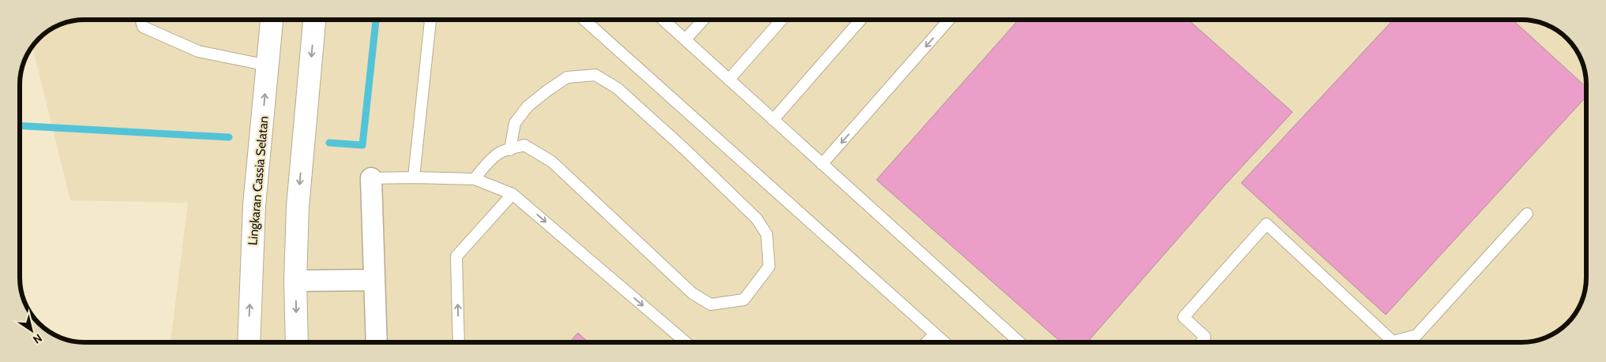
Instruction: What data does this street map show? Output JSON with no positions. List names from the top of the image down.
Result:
{
  "streets": {
    "street": ["Lingkaran Cassia Selatan"]
  },
  "north": "bottom right"
}
